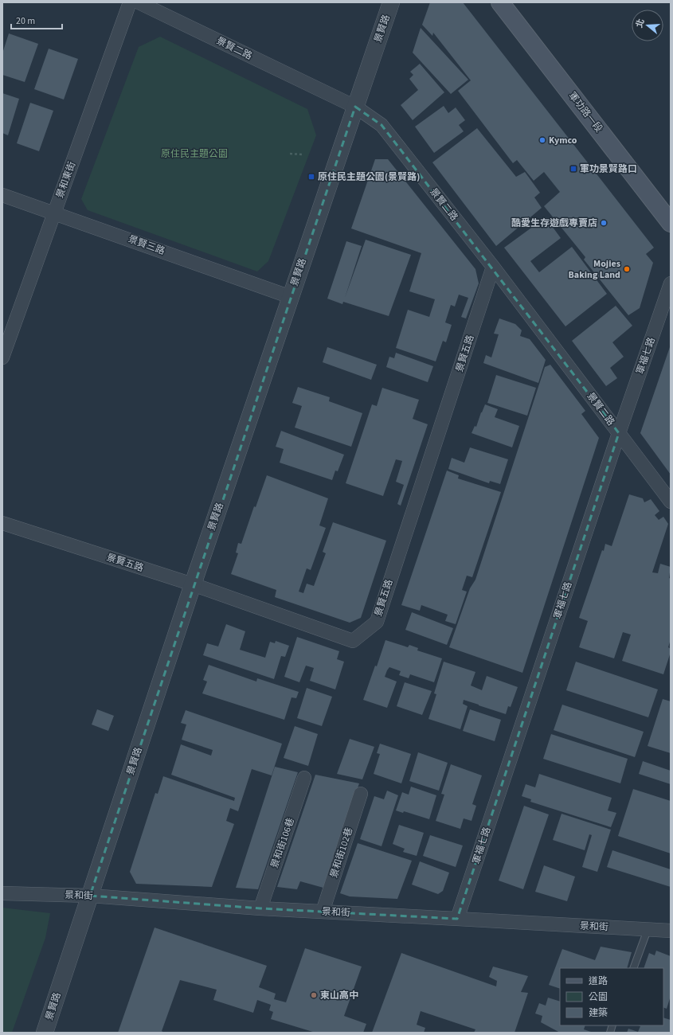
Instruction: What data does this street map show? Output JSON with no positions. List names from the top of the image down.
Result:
{
  "streets": {
    "main road": ["軍功路一段"],
    "street": [
      "景賢路",
      "景賢二路",
      "景和東街",
      "景賢三路",
      "景賢五路",
      "軍福七路",
      "景和街106巷",
      "景和街102巷",
      "景和街"
    ]
  },
  "crossings": [
    ["景賢路", "景賢二路"],
    ["景賢路", "景賢三路"],
    ["景賢路", "景賢五路"],
    ["景賢路", "景和街"],
    ["景賢二路", "景賢五路"],
    ["景賢二路", "軍福七路"],
    ["景和東街", "景賢三路"],
    ["軍福七路", "景和街"],
    ["景和街106巷", "景和街"],
    ["景和街102巷", "景和街"]
  ],
  "parks": ["原住民主題公園"],
  "places": {
    "other": [
      "Kymco",
      "酷愛生存遊戲專賣店",
      "Mojies Baking Land",
      "東山高中"
    ],
    "transit": ["軍功景賢路口", "原住民主題公園(景賢路)"]
  },
  "legend": ["道路", "公園", "建築"],
  "scale_bar": "20 m",
  "north": "left"
}
